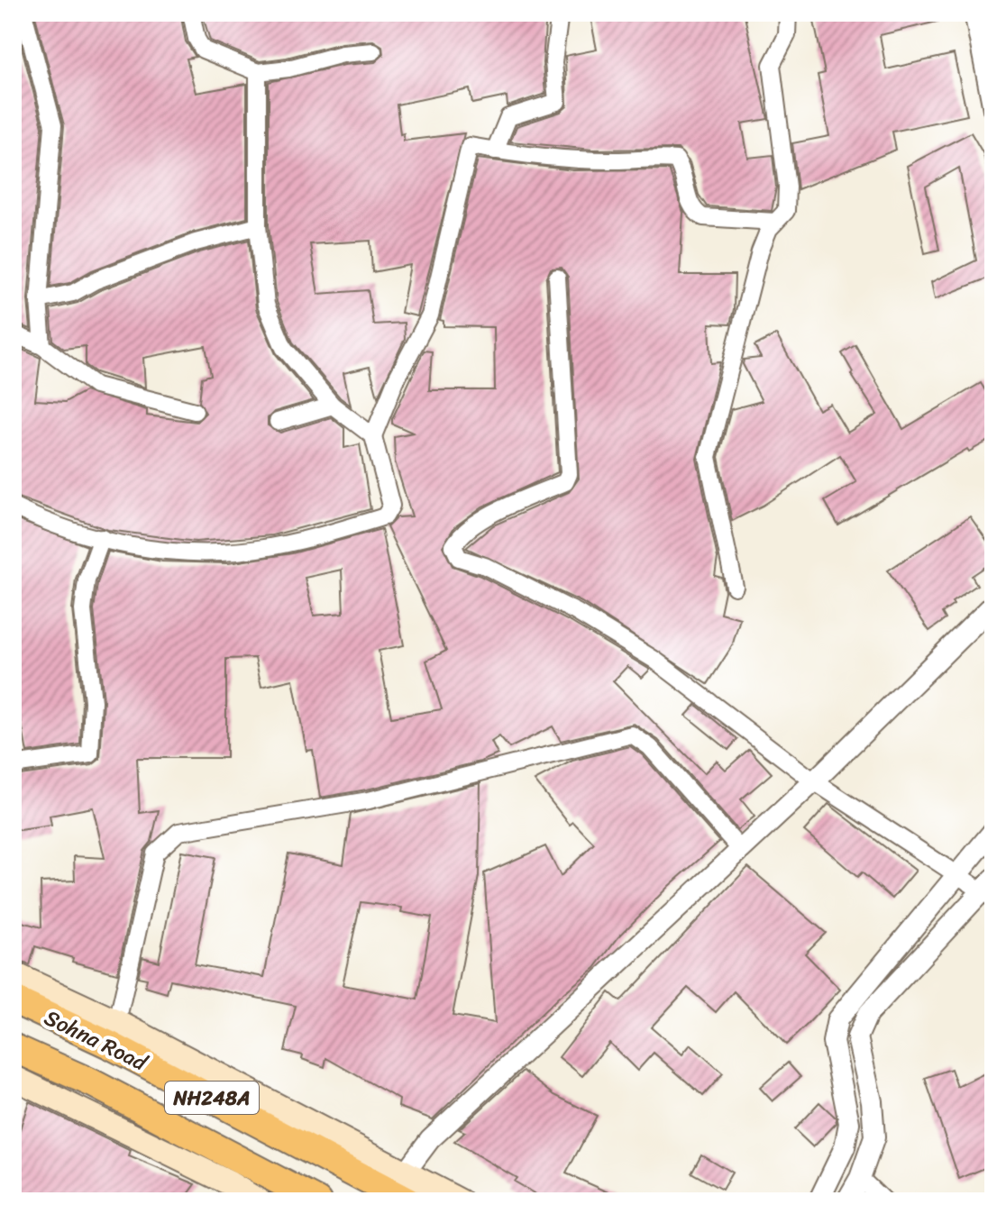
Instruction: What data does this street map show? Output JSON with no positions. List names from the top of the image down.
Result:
{
  "streets": {
    "highway": ["Sohna Road", "NH248A"]
  }
}
